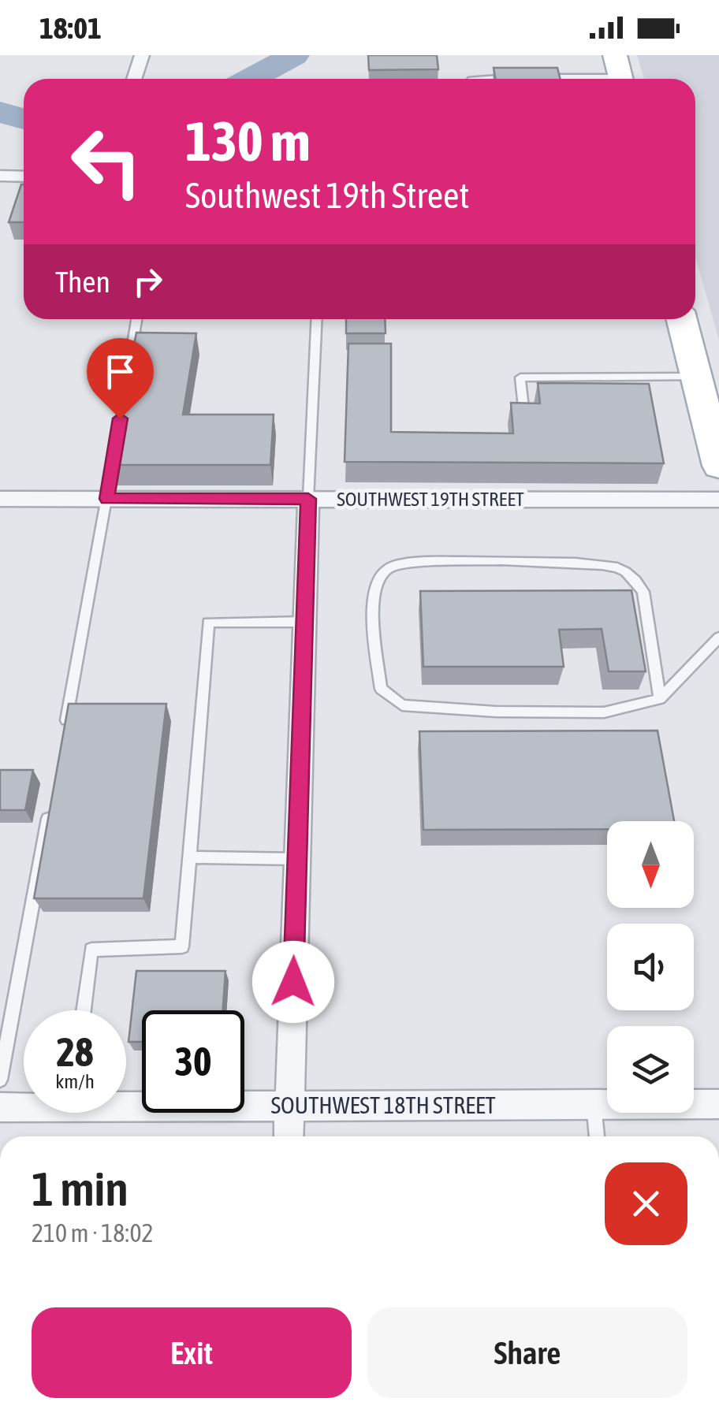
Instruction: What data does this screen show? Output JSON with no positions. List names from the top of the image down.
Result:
{
  "streets": {
    "street": ["SOUTHWEST 19TH STREET", "SOUTHWEST 18TH STREET"]
  },
  "north": "bottom",
  "page": {
    "status": "18:01",
    "turn": ["130 m", "Southwest 19th Street"],
    "then": "Then",
    "speed": "28 km/h",
    "limit": "30",
    "heading": ["1 min", "210 m · 18:02"],
    "buttons": ["Exit", "Share"]
  }
}
